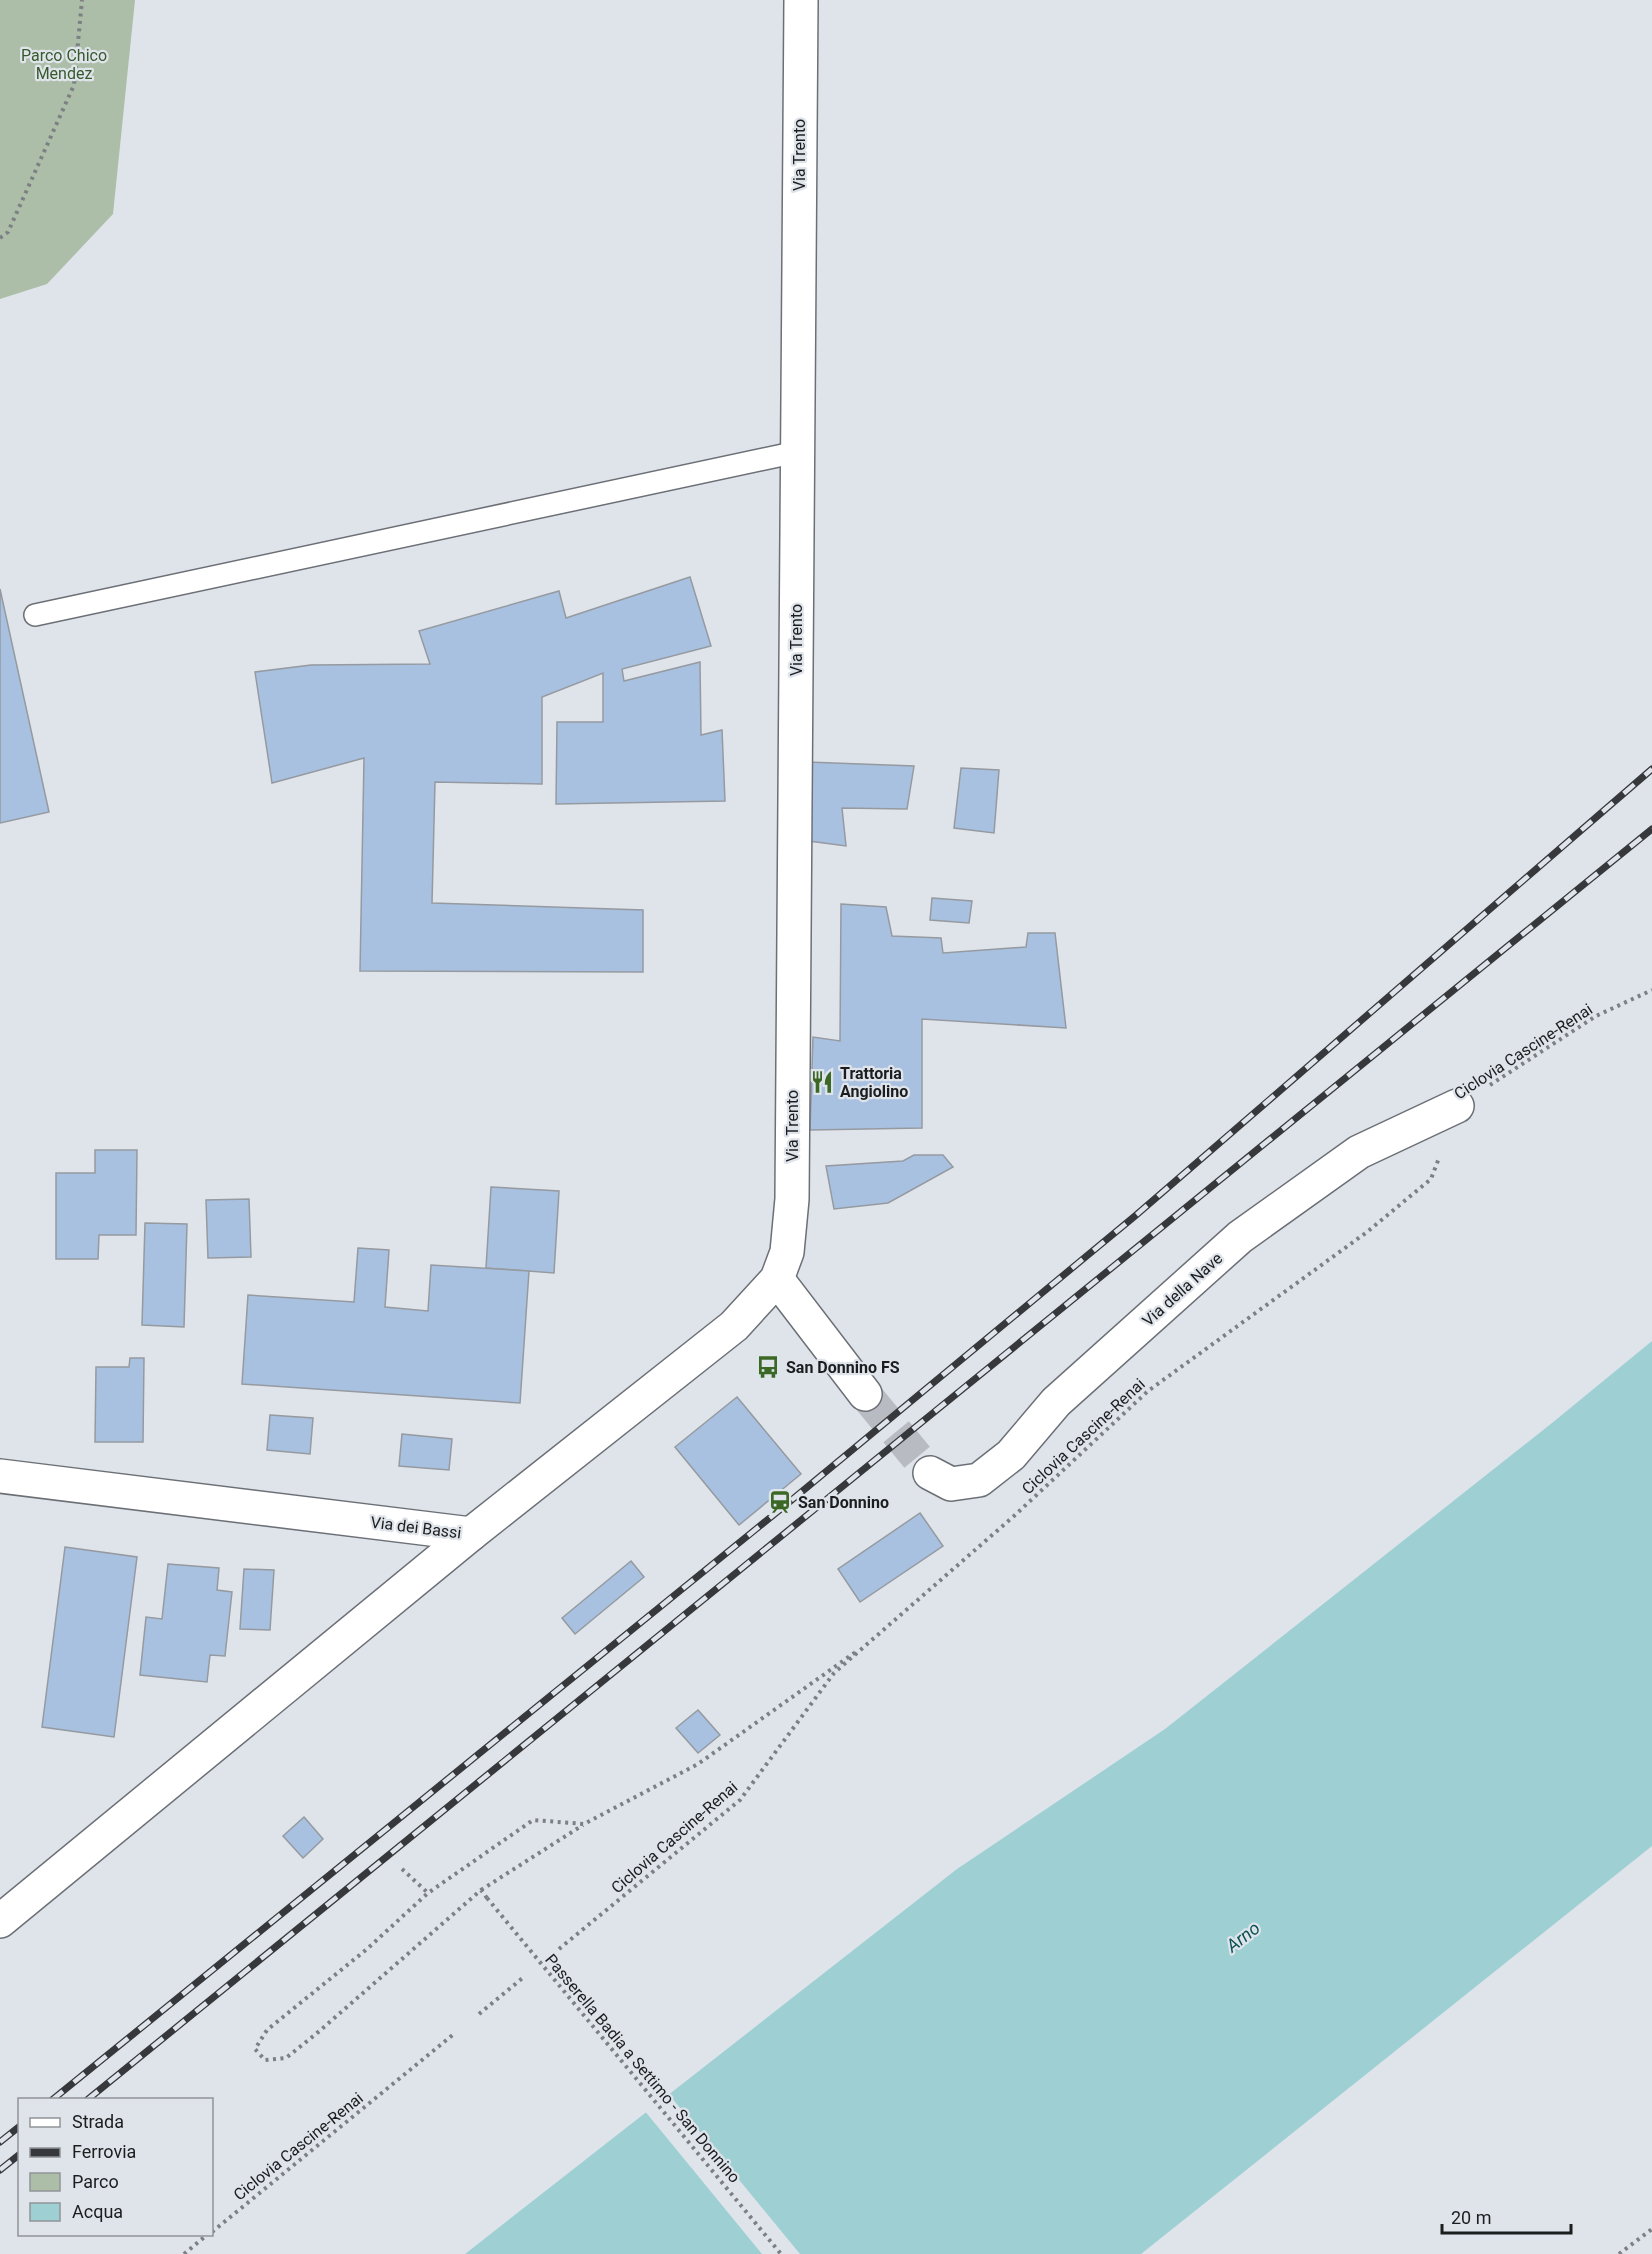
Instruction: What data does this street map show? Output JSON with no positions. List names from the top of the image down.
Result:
{
  "streets": {
    "street": ["Via Trento", "Via della Nave", "Via dei Bassi"],
    "path": ["Ciclovia Cascine-Renai", "Passerella Badia a Settimo - San Donnino"]
  },
  "crossings": [
    ["Via Trento", "Via dei Bassi"],
    ["Ciclovia Cascine-Renai", "Via della Nave"]
  ],
  "water": ["Arno"],
  "parks": ["Parco Chico Mendez"],
  "places": {
    "restaurant": ["Trattoria Angiolino"],
    "bus stop": ["San Donnino FS"],
    "station": ["San Donnino"]
  },
  "legend": [
    "Strada",
    "Ferrovia",
    "Parco",
    "Acqua"
  ],
  "scale_bar": "20 m"
}
